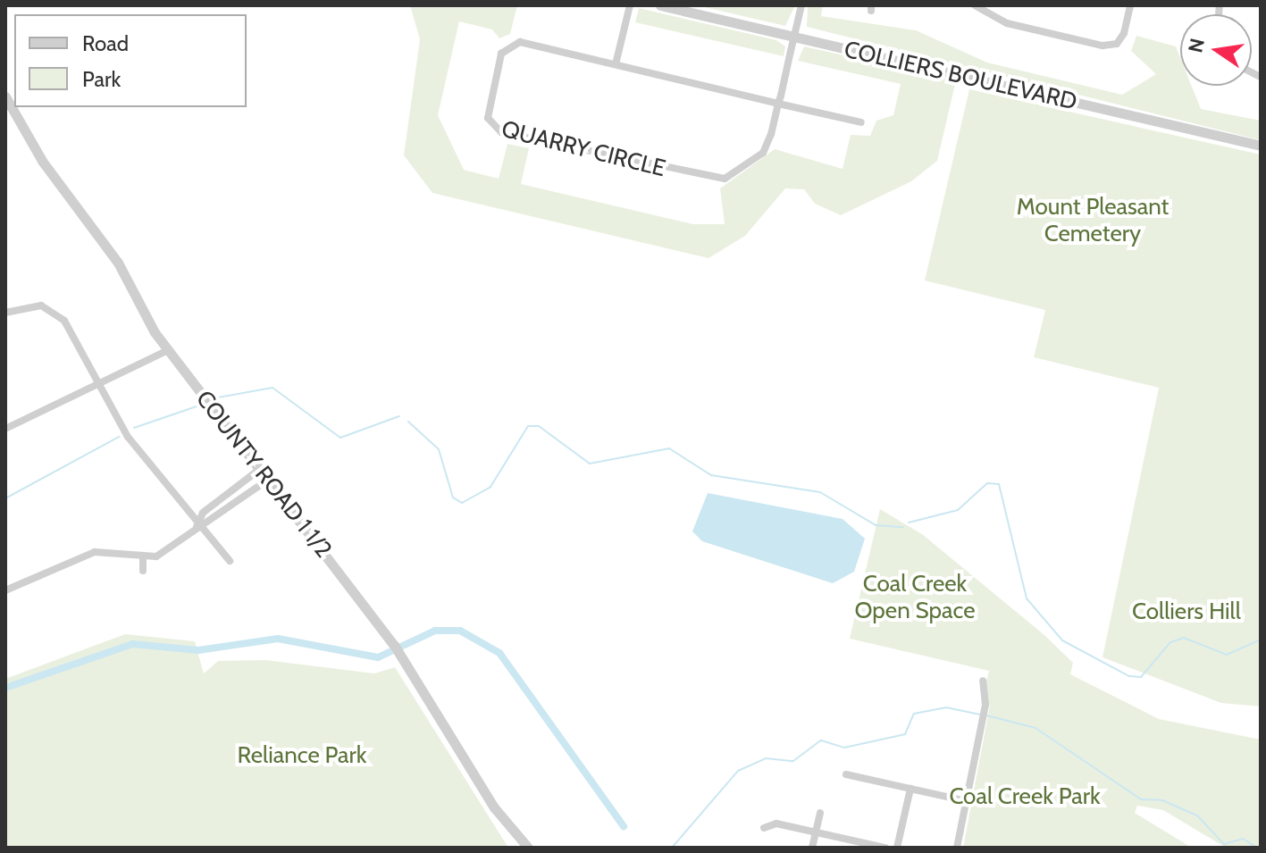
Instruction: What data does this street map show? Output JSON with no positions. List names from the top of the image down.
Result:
{
  "streets": {
    "street": ["COLLIERS BOULEVARD", "QUARRY CIRCLE", "COUNTY ROAD 1 1/2"]
  },
  "crossings": [
    ["COLLIERS BOULEVARD", "QUARRY CIRCLE"]
  ],
  "parks": [
    "Mount Pleasant Cemetery",
    "Coal Creek Open Space",
    "Colliers Hill",
    "Reliance Park",
    "Coal Creek Park"
  ],
  "legend": ["Road", "Park"],
  "north": "left"
}
